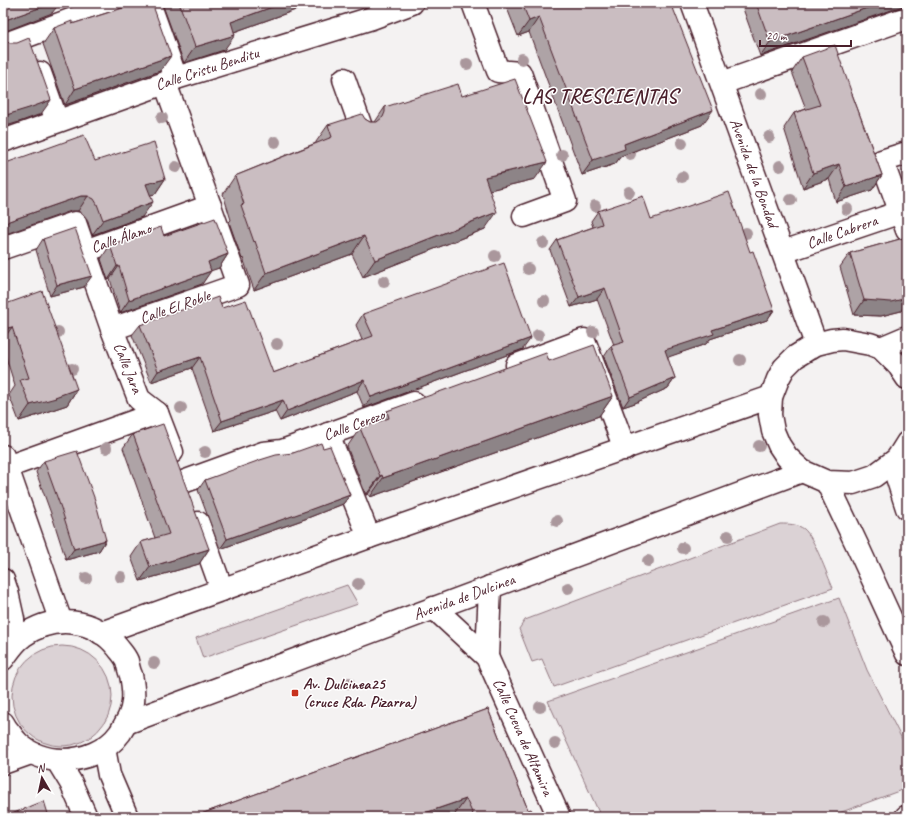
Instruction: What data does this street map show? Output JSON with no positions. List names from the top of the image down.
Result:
{
  "streets": {
    "street": [
      "Calle Cristu Benditu",
      "Avenida de la Bondad",
      "Calle Cabrera",
      "Calle Álamo",
      "Calle El Roble",
      "Calle Jara",
      "Calle Cerezo",
      "Avenida de Dulcinea",
      "Calle Cueva de Altamira"
    ]
  },
  "crossings": [
    ["Avenida de la Bondad", "Calle Cabrera"],
    ["Calle Álamo", "Calle El Roble"],
    ["Calle Álamo", "Calle Jara"],
    ["Calle El Roble", "Calle Jara"]
  ],
  "districts": ["LAS TRESCIENTAS"],
  "places": {
    "transit": ["Av. Dulcinea25 (cruce Rda. Pizarra)"]
  },
  "scale_bar": "20 m",
  "north": "top"
}
